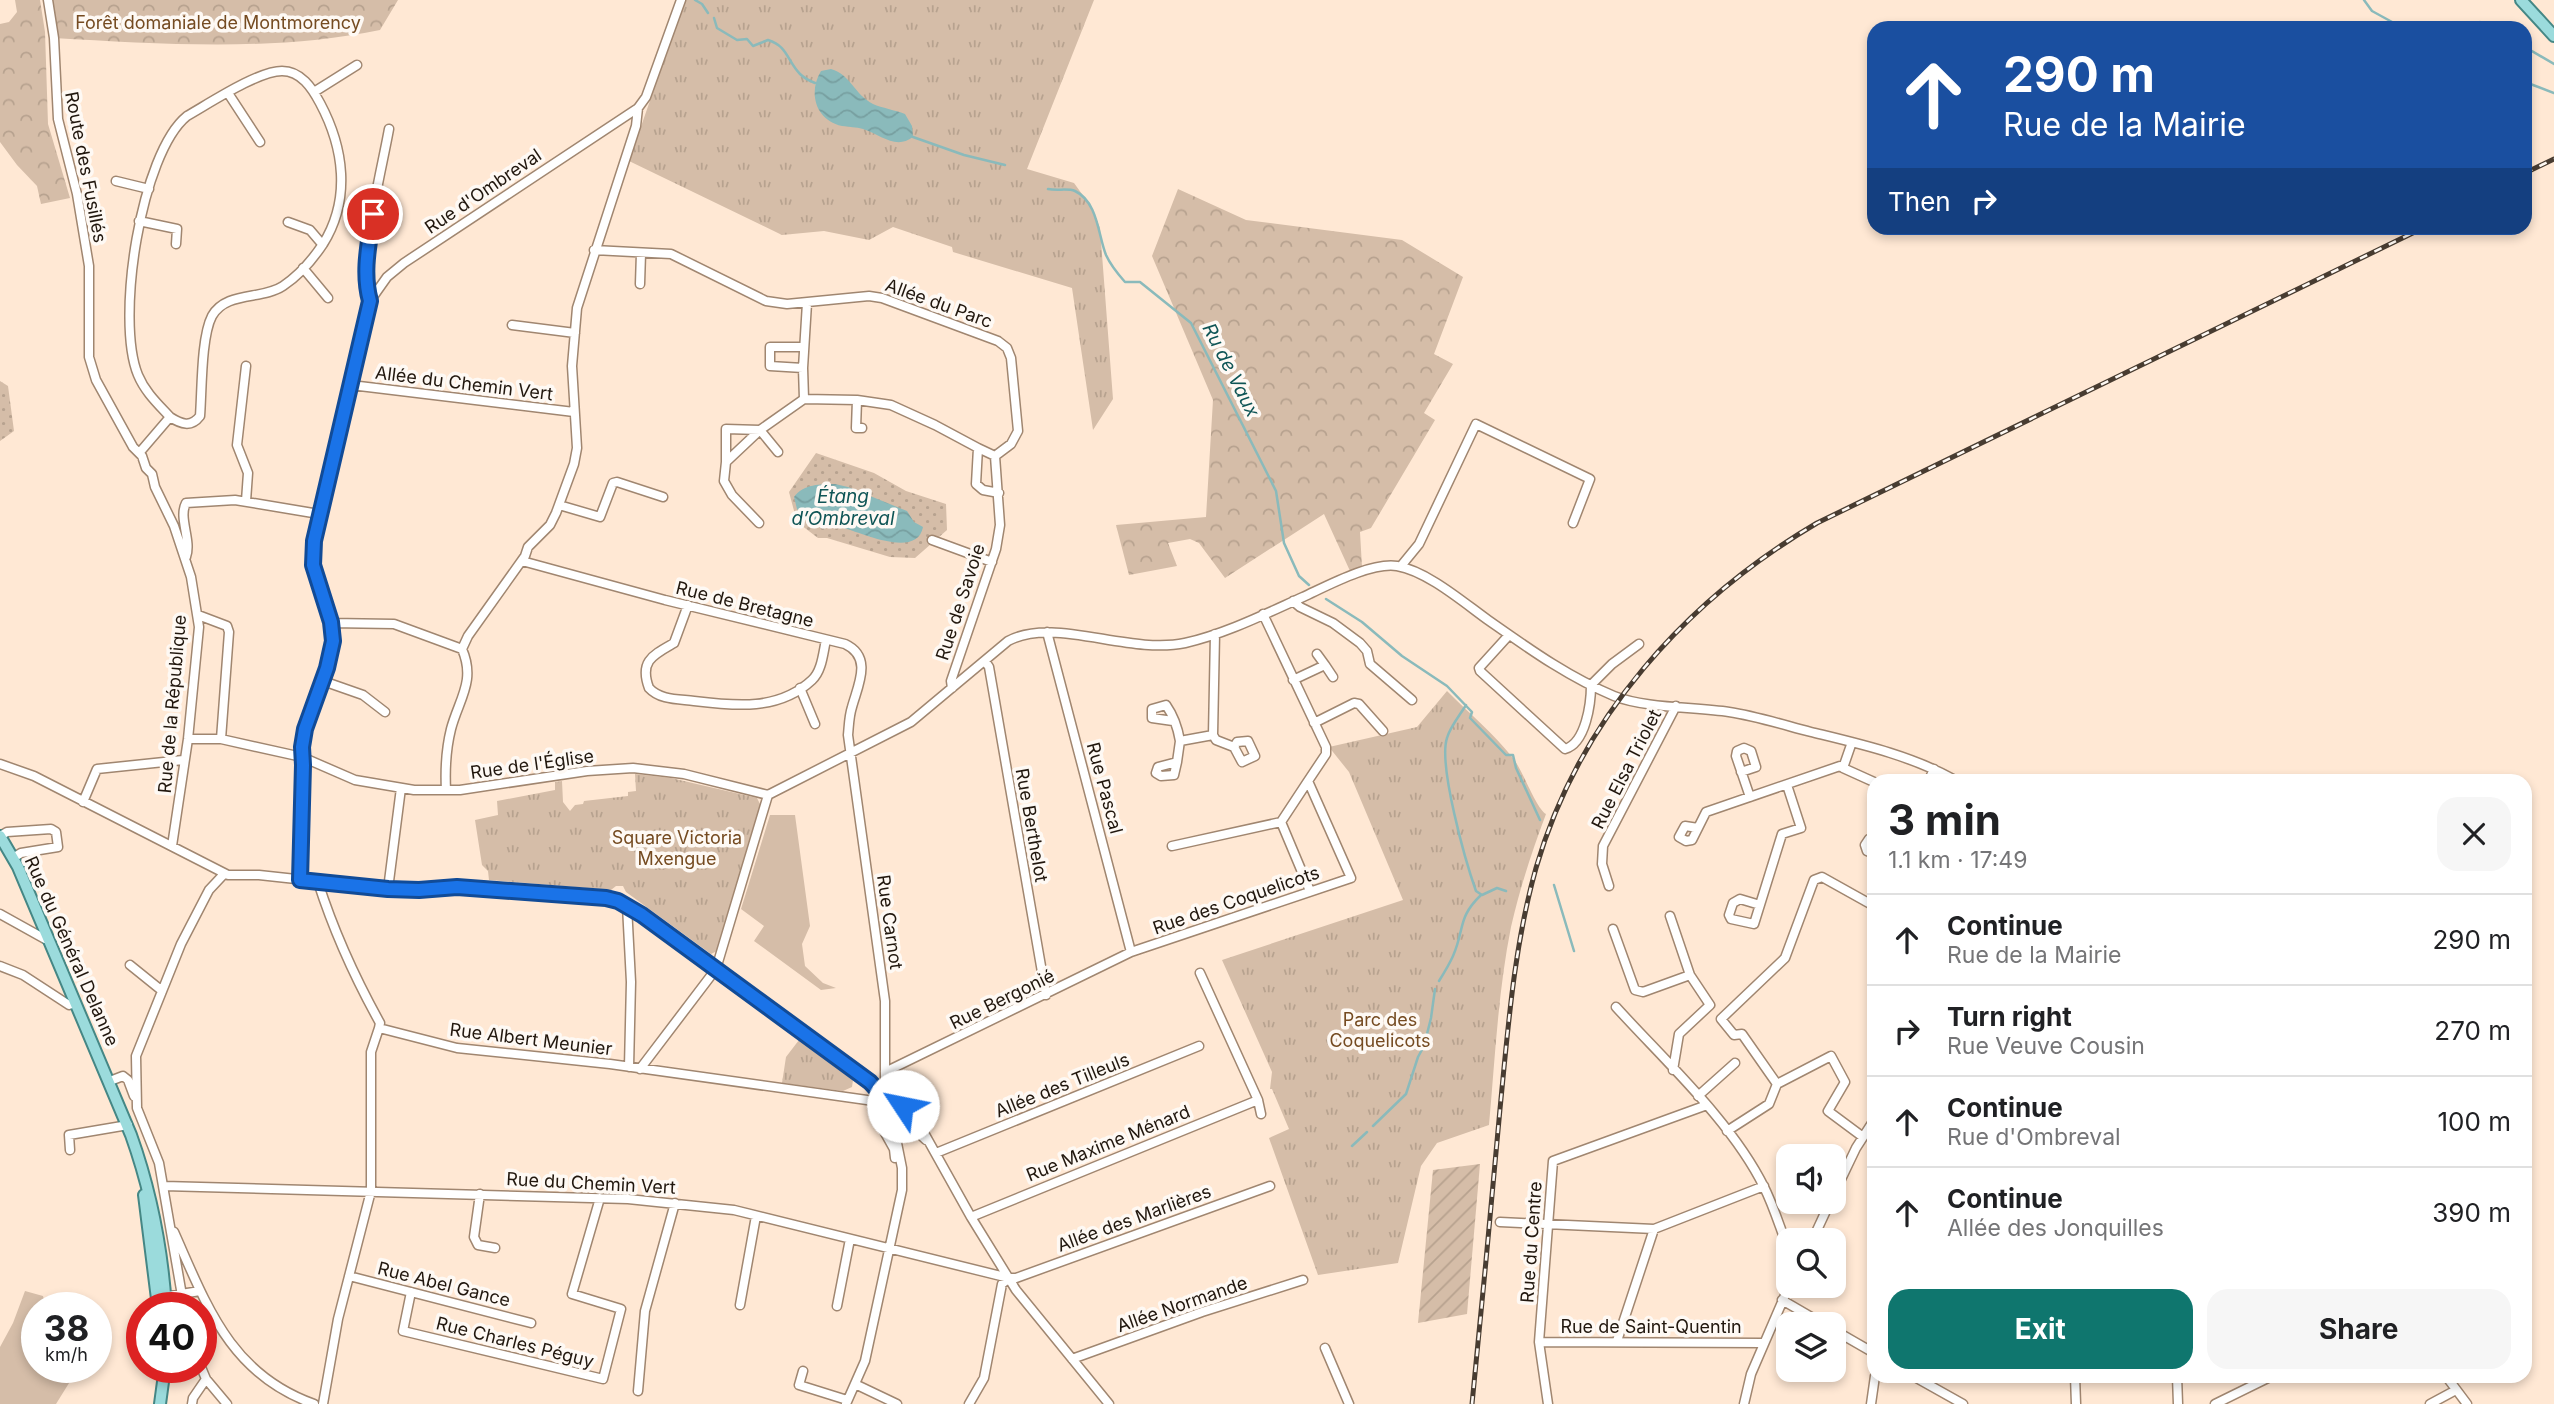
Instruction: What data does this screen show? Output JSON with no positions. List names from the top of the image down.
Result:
{
  "streets": {
    "main road": ["Rue du Général Delanne"],
    "street": [
      "Route des Fusillés",
      "Rue d'Ombreval",
      "Allée du Parc",
      "Allée du Chemin Vert",
      "Rue de Savoie",
      "Rue de Bretagne",
      "Rue de la République",
      "Rue de l'Église",
      "Rue Elsa Triolet",
      "Rue Pascal",
      "Rue Berthelot",
      "Rue des Coquelicots",
      "Rue Carnot",
      "Rue Bergonié",
      "Rue Albert Meunier",
      "Allée des Tilleuls",
      "Rue Maxime Ménard",
      "Rue du Chemin Vert",
      "Allée des Marlières",
      "Rue du Centre",
      "Rue Abel Gance",
      "Allée Normande",
      "Rue de Saint-Quentin",
      "Rue Charles Péguy"
    ]
  },
  "crossings": [
    ["Route des Fusillés", "Rue de la République"],
    ["Rue d'Ombreval", "Allée du Chemin Vert"],
    ["Rue d'Ombreval", "Rue de l'Église"],
    ["Rue de Bretagne", "Rue Carnot"],
    ["Rue de la République", "Rue de l'Église"],
    ["Rue Pascal", "Rue des Coquelicots"],
    ["Rue Pascal", "Rue Bergonié"],
    ["Rue Berthelot", "Rue Bergonié"],
    ["Rue des Coquelicots", "Rue Bergonié"],
    ["Rue Carnot", "Rue Bergonié"],
    ["Rue Carnot", "Rue Albert Meunier"],
    ["Rue du Chemin Vert", "Allée des Marlières"],
    ["Rue du Chemin Vert", "Rue Charles Péguy"],
    ["Rue du Centre", "Rue de Saint-Quentin"],
    ["Rue Abel Gance", "Rue Charles Péguy"]
  ],
  "water": ["Ru de Vaux", "Étang d’Ombreval"],
  "parks": ["Forêt domaniale de Montmorency", "Square Victoria Mxengue", "Parc des Coquelicots"],
  "page": {
    "turn": ["290 m", "Rue de la Mairie"],
    "then": "Then",
    "heading": ["3 min", "1.1 km · 17:49"],
    "list": [
      {
        "name": "Continue",
        "note": "Rue de la Mairie",
        "value": "290 m"
      },
      {
        "name": "Turn right",
        "note": "Rue Veuve Cousin",
        "value": "270 m"
      },
      {
        "name": "Continue",
        "note": "Rue d'Ombreval",
        "value": "100 m"
      },
      {
        "name": "Continue",
        "note": "Allée des Jonquilles",
        "value": "390 m"
      }
    ],
    "buttons": ["Exit", "Share"],
    "speed": "38 km/h",
    "limit": "40"
  }
}
